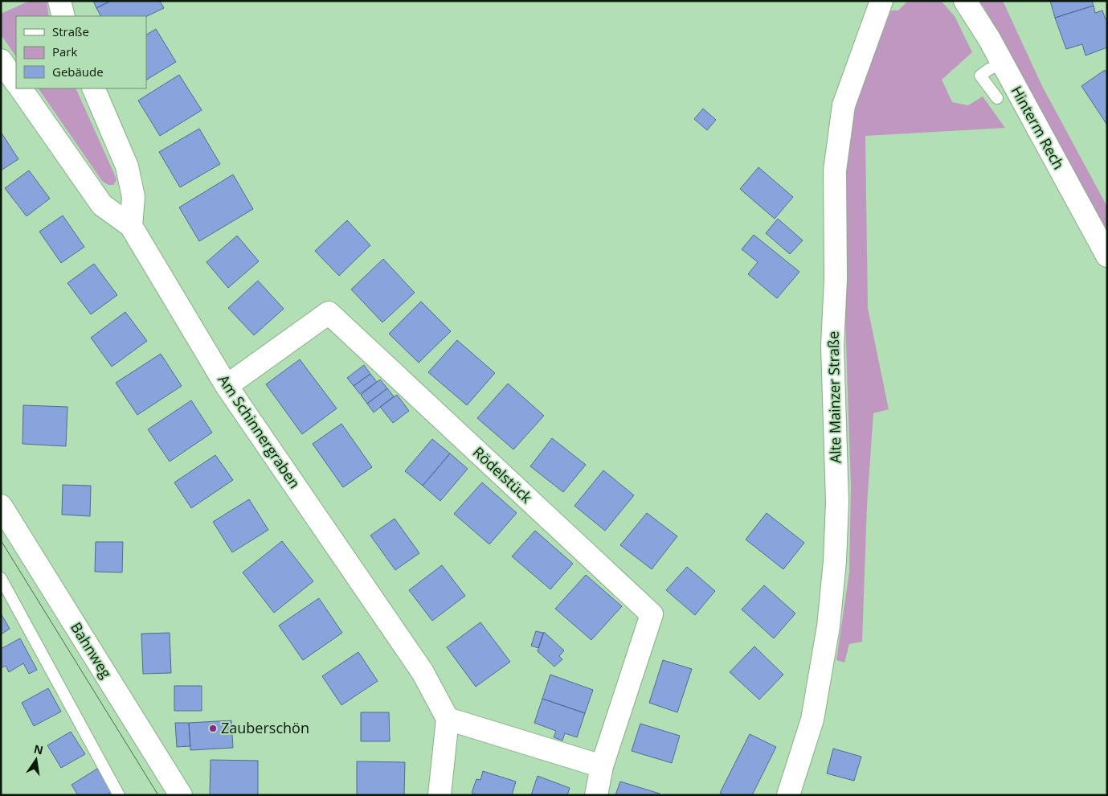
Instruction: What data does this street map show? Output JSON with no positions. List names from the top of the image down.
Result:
{
  "streets": {
    "street": [
      "Hinterm Rech",
      "Alte Mainzer Straße",
      "Am Schinnergraben",
      "Rödelstück",
      "Bahnweg"
    ]
  },
  "crossings": [
    ["Am Schinnergraben", "Rödelstück"]
  ],
  "places": ["Zauberschön"],
  "legend": ["Straße", "Park", "Gebäude"],
  "north": "top"
}
